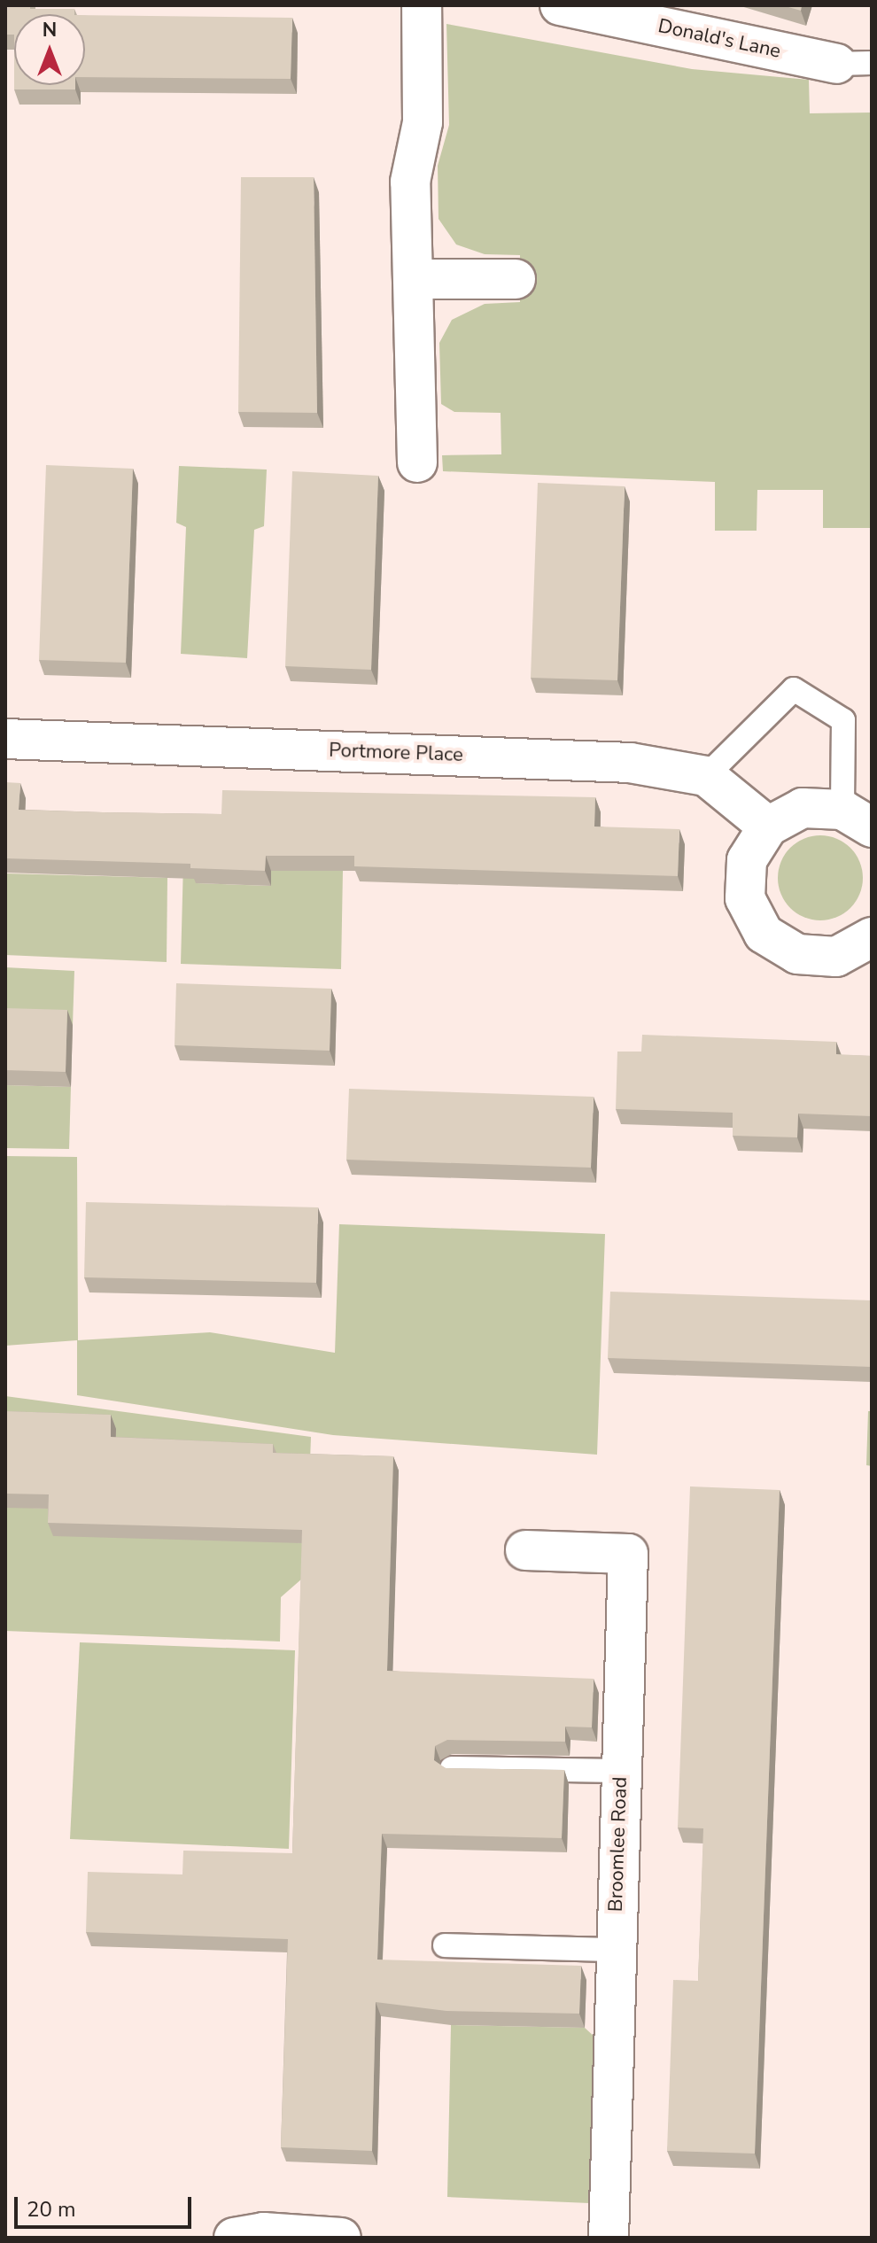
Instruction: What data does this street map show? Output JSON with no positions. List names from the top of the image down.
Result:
{
  "streets": {
    "street": ["Donald's Lane", "Portmore Place", "Broomlee Road"]
  },
  "scale_bar": "20 m",
  "north": "top"
}
